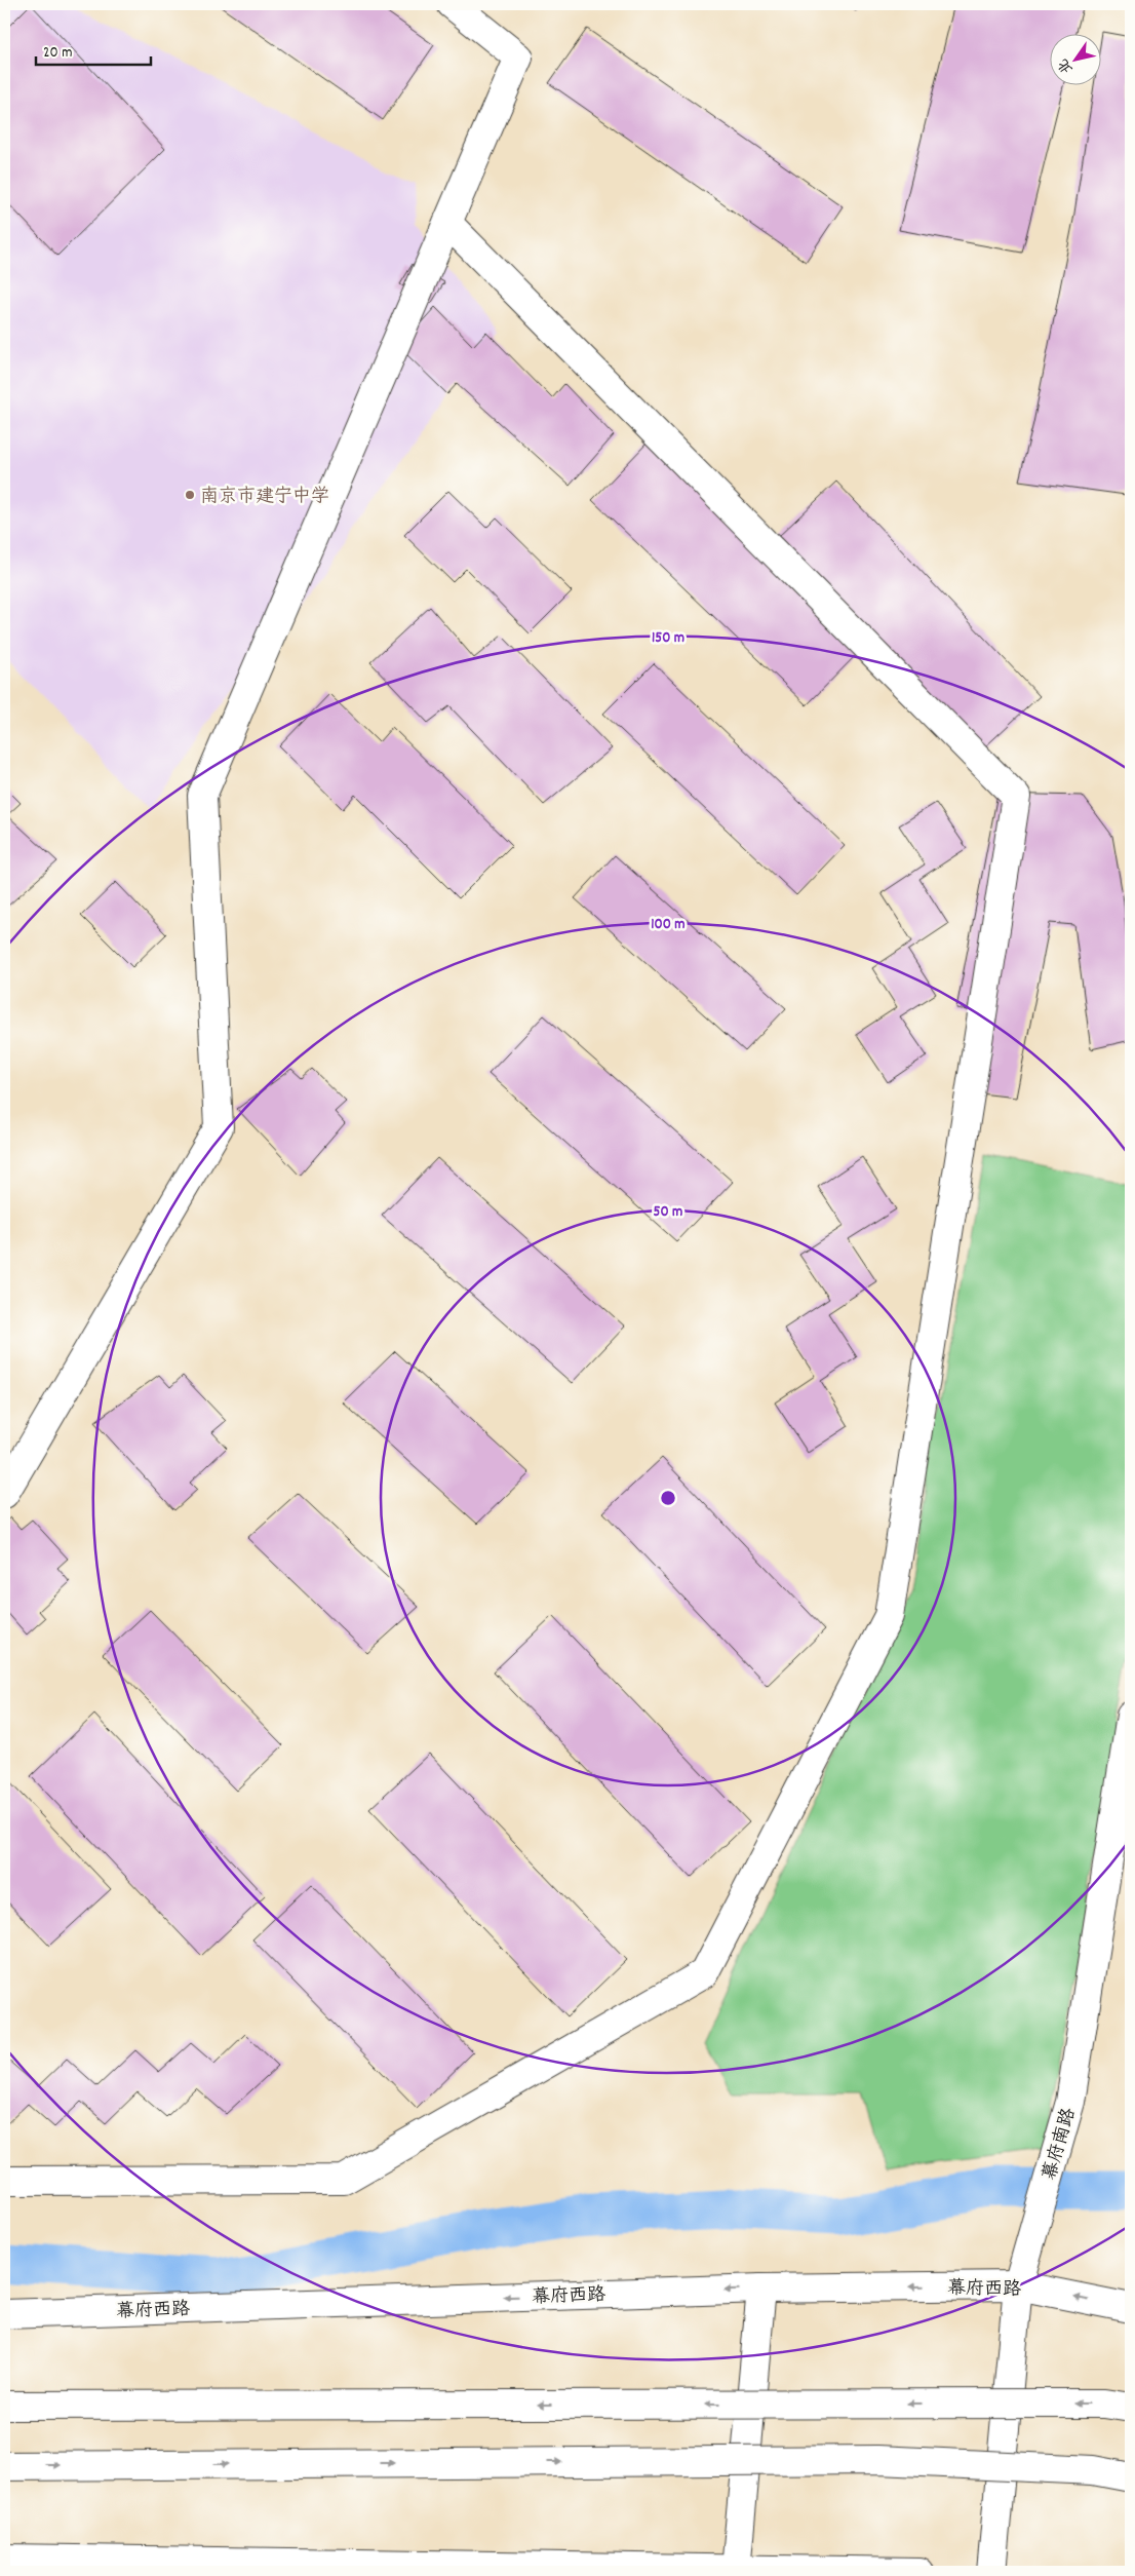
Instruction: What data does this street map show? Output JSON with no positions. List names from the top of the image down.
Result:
{
  "streets": {
    "main road": ["幕府南路", "幕府西路"]
  },
  "crossings": [
    ["幕府南路", "幕府西路"]
  ],
  "places": ["南京市建宁中学"],
  "scale_bar": "20 m",
  "north": "bottom left",
  "rings": ["150 m", "100 m", "50 m"]
}
